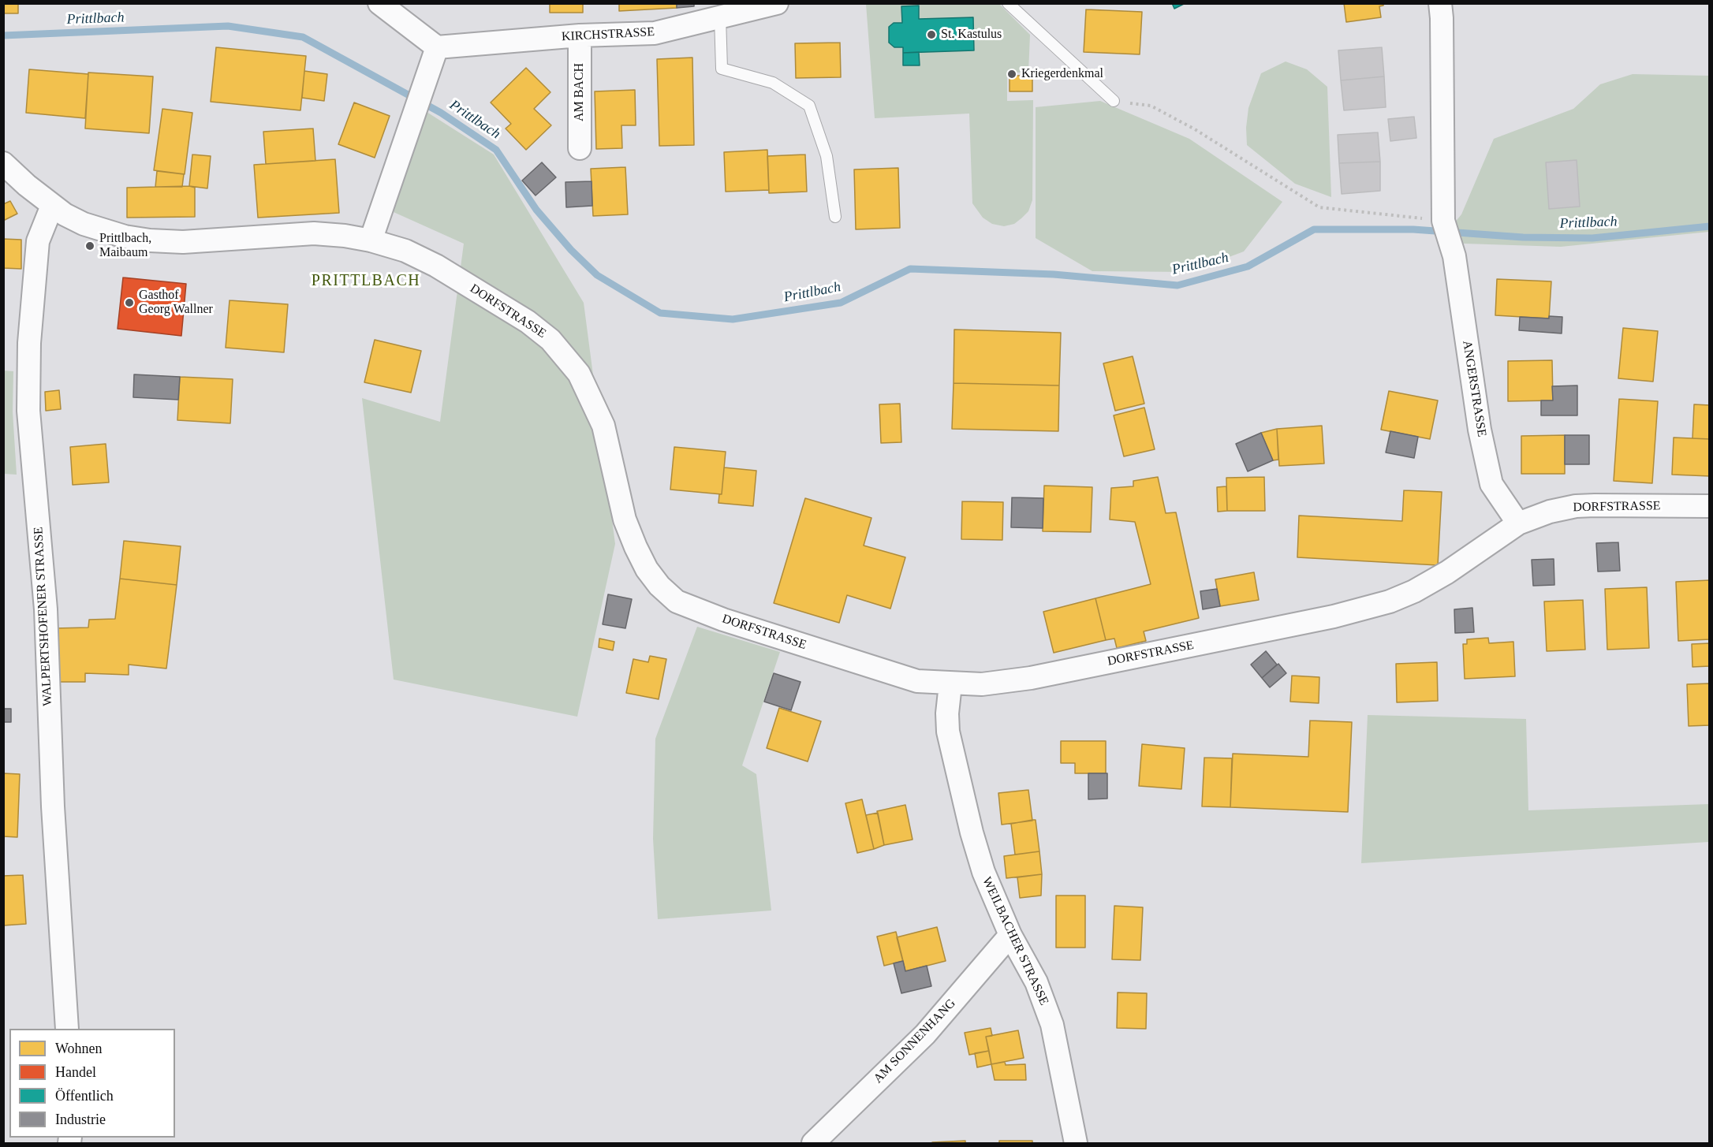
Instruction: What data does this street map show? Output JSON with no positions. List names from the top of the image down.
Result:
{
  "streets": {
    "street": [
      "KIRCHSTRASSE",
      "AM BACH",
      "DORFSTRASSE",
      "ANGERSTRASSE",
      "WALPERTSHOFENER STRASSE",
      "WEILBACHER STRASSE",
      "AM SONNENHANG"
    ]
  },
  "crossings": [
    ["KIRCHSTRASSE", "AM BACH"],
    ["DORFSTRASSE", "ANGERSTRASSE"],
    ["DORFSTRASSE", "WALPERTSHOFENER STRASSE"],
    ["DORFSTRASSE", "WEILBACHER STRASSE"],
    ["WEILBACHER STRASSE", "AM SONNENHANG"]
  ],
  "districts": ["PRITTLBACH"],
  "water": ["Prittlbach"],
  "places": [
    "St. Kastulus",
    "Kriegerdenkmal",
    "Prittlbach, Maibaum",
    "Gasthof Georg Wallner"
  ],
  "legend": [
    "Wohnen",
    "Handel",
    "Öffentlich",
    "Industrie"
  ]
}
